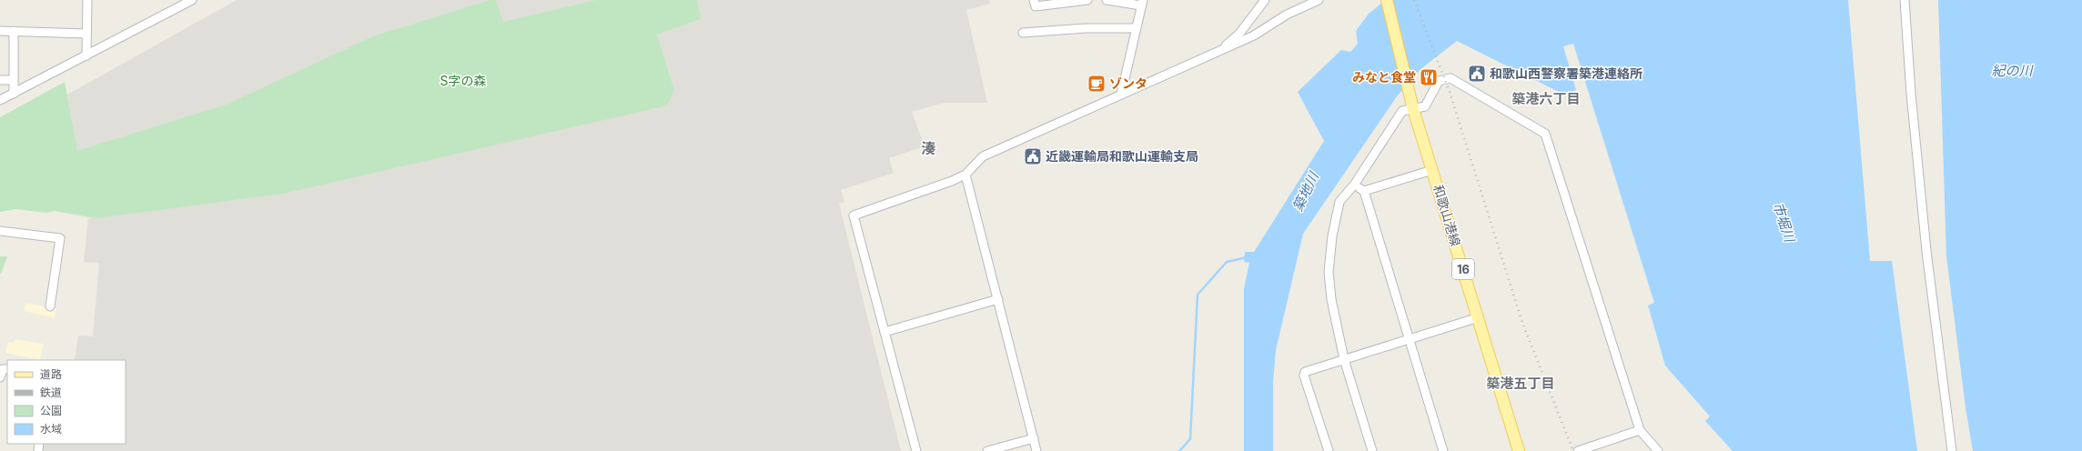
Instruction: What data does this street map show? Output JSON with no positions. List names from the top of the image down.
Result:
{
  "streets": {
    "main road": ["和歌山港線", "16"]
  },
  "districts": ["築港六丁目", "湊", "築港五丁目"],
  "water": ["紀の川", "築地川", "市堀川"],
  "parks": ["S字の森"],
  "places": {
    "public building": ["和歌山西警察署築港連絡所", "近畿運輸局和歌山運輸支局"],
    "restaurant": ["みなと食堂"],
    "cafe": ["ゾンタ"]
  },
  "legend": [
    "道路",
    "鉄道",
    "公園",
    "水域"
  ]
}
